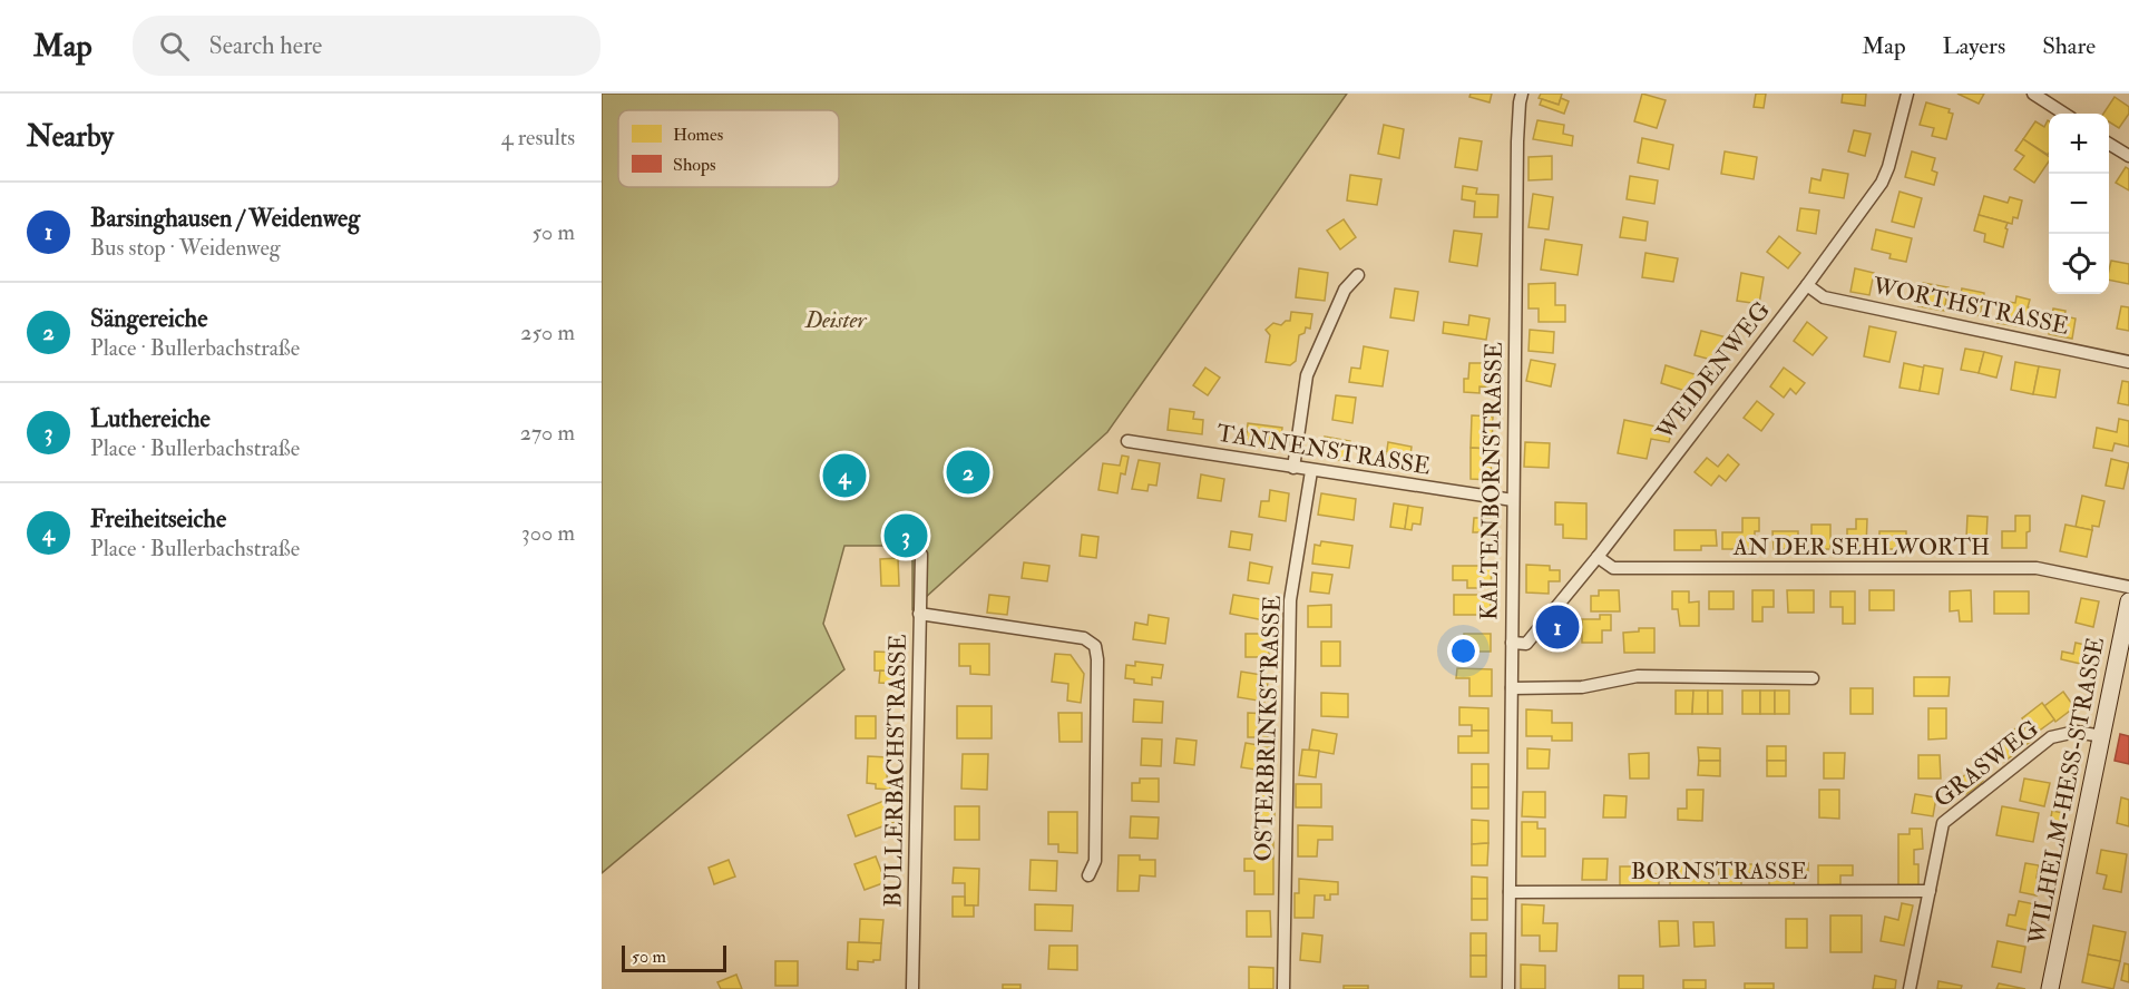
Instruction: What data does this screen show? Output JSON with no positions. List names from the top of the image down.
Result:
{
  "streets": {
    "main road": ["WILHELM-HESS-STRASSE"],
    "street": [
      "WORTHSTRASSE",
      "WEIDENWEG",
      "TANNENSTRASSE",
      "KALTENBORNSTRASSE",
      "AN DER SEHLWORTH",
      "OSTERBRINKSTRASSE",
      "GRASWEG",
      "BULLERBACHSTRASSE",
      "BORNSTRASSE"
    ]
  },
  "crossings": [
    ["WORTHSTRASSE", "WEIDENWEG"],
    ["WEIDENWEG", "KALTENBORNSTRASSE"],
    ["WEIDENWEG", "AN DER SEHLWORTH"],
    ["TANNENSTRASSE", "KALTENBORNSTRASSE"],
    ["TANNENSTRASSE", "OSTERBRINKSTRASSE"],
    ["KALTENBORNSTRASSE", "BORNSTRASSE"],
    ["GRASWEG", "WILHELM-HESS-STRASSE"],
    ["GRASWEG", "BORNSTRASSE"]
  ],
  "parks": ["Deister"],
  "legend": ["Homes", "Shops"],
  "scale_bar": "50 m",
  "page": {
    "header": "Map",
    "search": "Search here",
    "nav": ["Map", "Layers", "Share"],
    "heading": ["Nearby", "4 results"],
    "map_buttons": ["+", "−"],
    "list": [
      {
        "mark": "1",
        "name": "Barsinghausen / Weidenweg",
        "note": "Bus stop · Weidenweg",
        "value": "50 m"
      },
      {
        "mark": "2",
        "name": "Sängereiche",
        "note": "Place · Bullerbachstraße",
        "value": "250 m"
      },
      {
        "mark": "3",
        "name": "Luthereiche",
        "note": "Place · Bullerbachstraße",
        "value": "270 m"
      },
      {
        "mark": "4",
        "name": "Freiheitseiche",
        "note": "Place · Bullerbachstraße",
        "value": "300 m"
      }
    ],
    "pins": [
      "2",
      "4",
      "3",
      "1"
    ],
    "scale": "50 m"
  }
}
